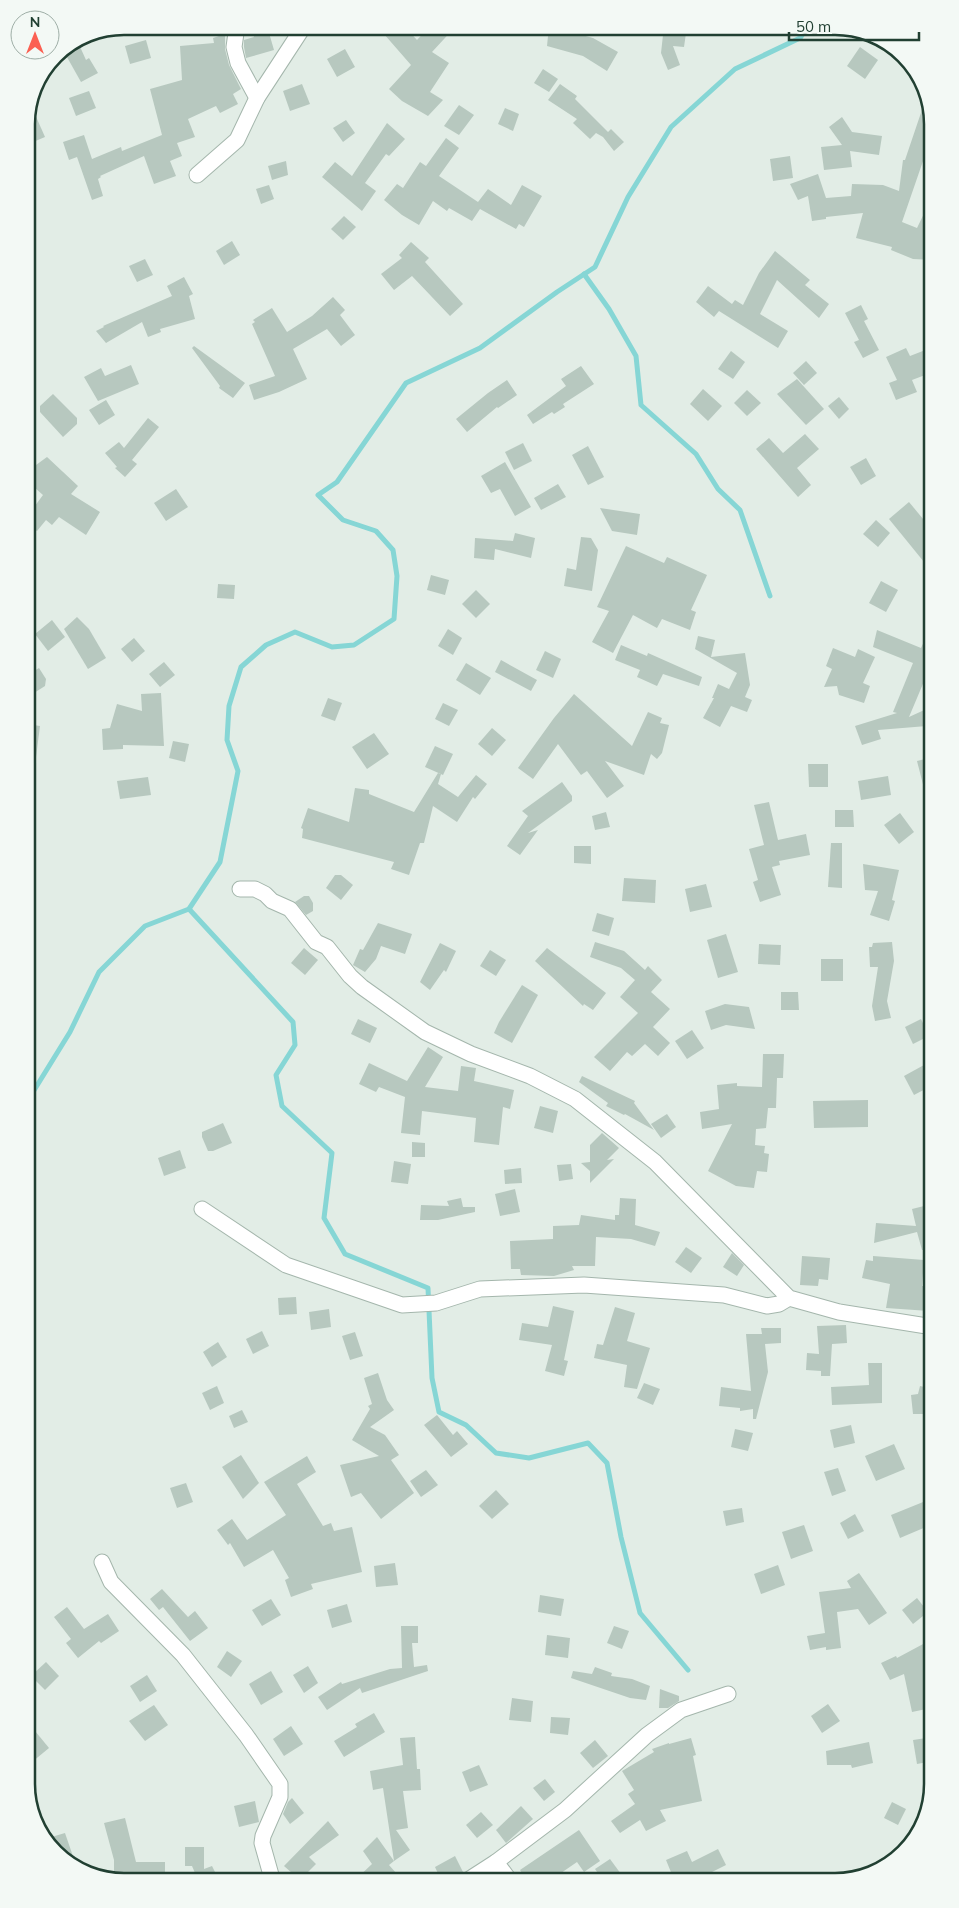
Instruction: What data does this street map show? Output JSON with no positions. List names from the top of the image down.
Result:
{
  "scale_bar": "50 m",
  "north": "top"
}
